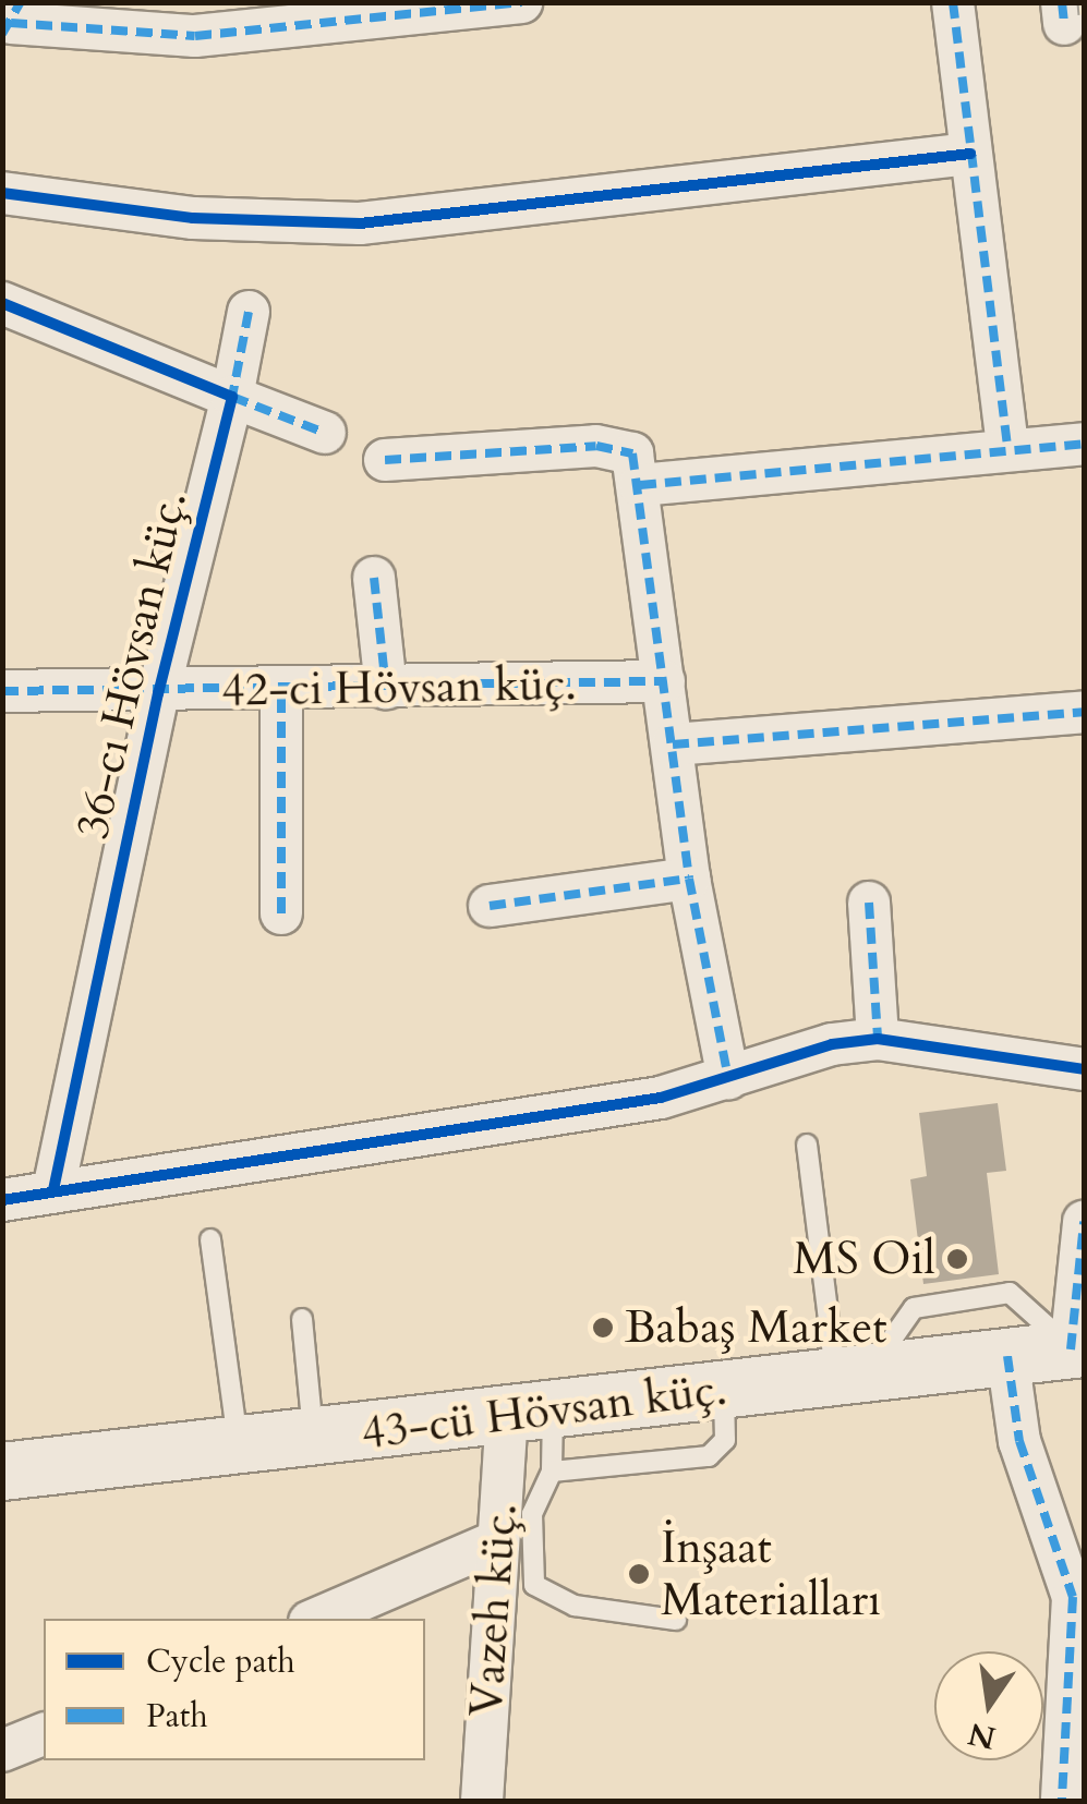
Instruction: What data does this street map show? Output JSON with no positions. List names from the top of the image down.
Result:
{
  "streets": {
    "main road": ["43-cü Hövsan küç."],
    "street": ["36-cı Hövsan küç.", "42-ci Hövsan küç.", "Vazeh küç."]
  },
  "crossings": [
    ["36-cı Hövsan küç.", "42-ci Hövsan küç."],
    ["43-cü Hövsan küç.", "Vazeh küç."]
  ],
  "places": ["MS Oil", "Babaş Market", "İnşaat Materialları"],
  "legend": ["Cycle path", "Path"],
  "north": "bottom"
}
